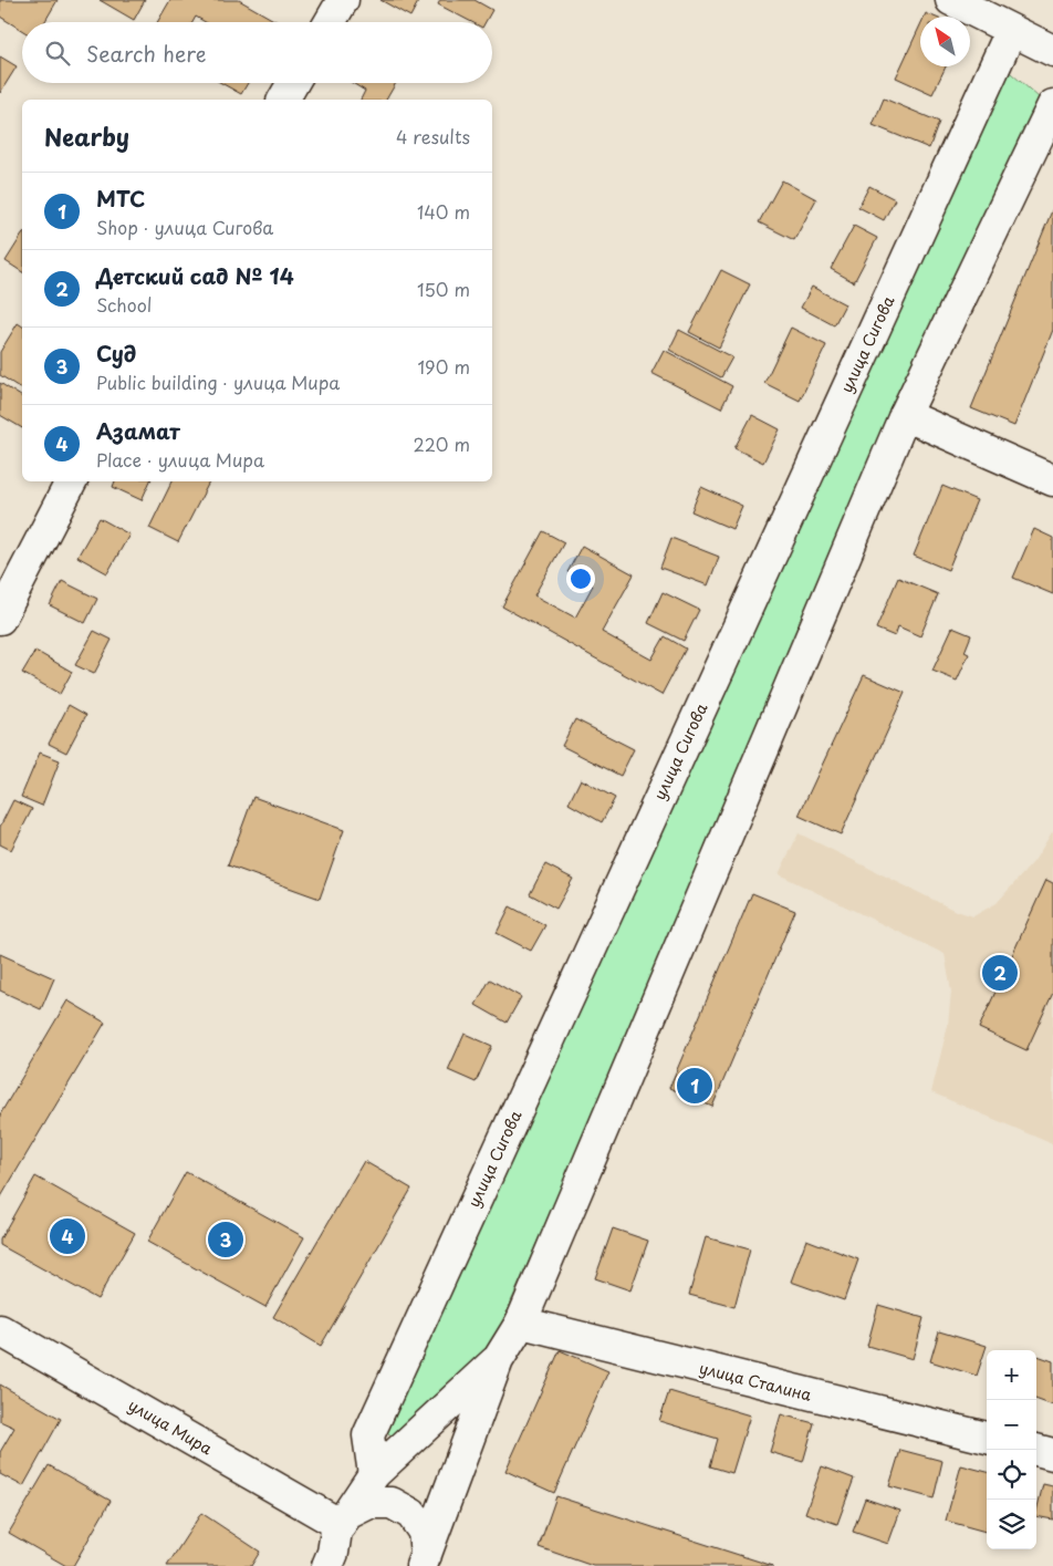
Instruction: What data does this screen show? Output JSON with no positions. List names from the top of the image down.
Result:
{
  "streets": {
    "street": ["улица Сигова", "улица Сталина", "улица Мира"]
  },
  "north": "top left",
  "page": {
    "search": "Search here",
    "heading": ["Nearby", "4 results"],
    "list": [
      {
        "mark": "1",
        "name": "МТС",
        "note": "Shop · улица Сигова",
        "value": "140 m"
      },
      {
        "mark": "2",
        "name": "Детский сад № 14",
        "note": "School",
        "value": "150 m"
      },
      {
        "mark": "3",
        "name": "Суд",
        "note": "Public building · улица Мира",
        "value": "190 m"
      },
      {
        "mark": "4",
        "name": "Азамат",
        "note": "Place · улица Мира",
        "value": "220 m"
      }
    ],
    "pins": [
      "2",
      "1",
      "4",
      "3"
    ],
    "map_buttons": ["+", "−"]
  }
}
